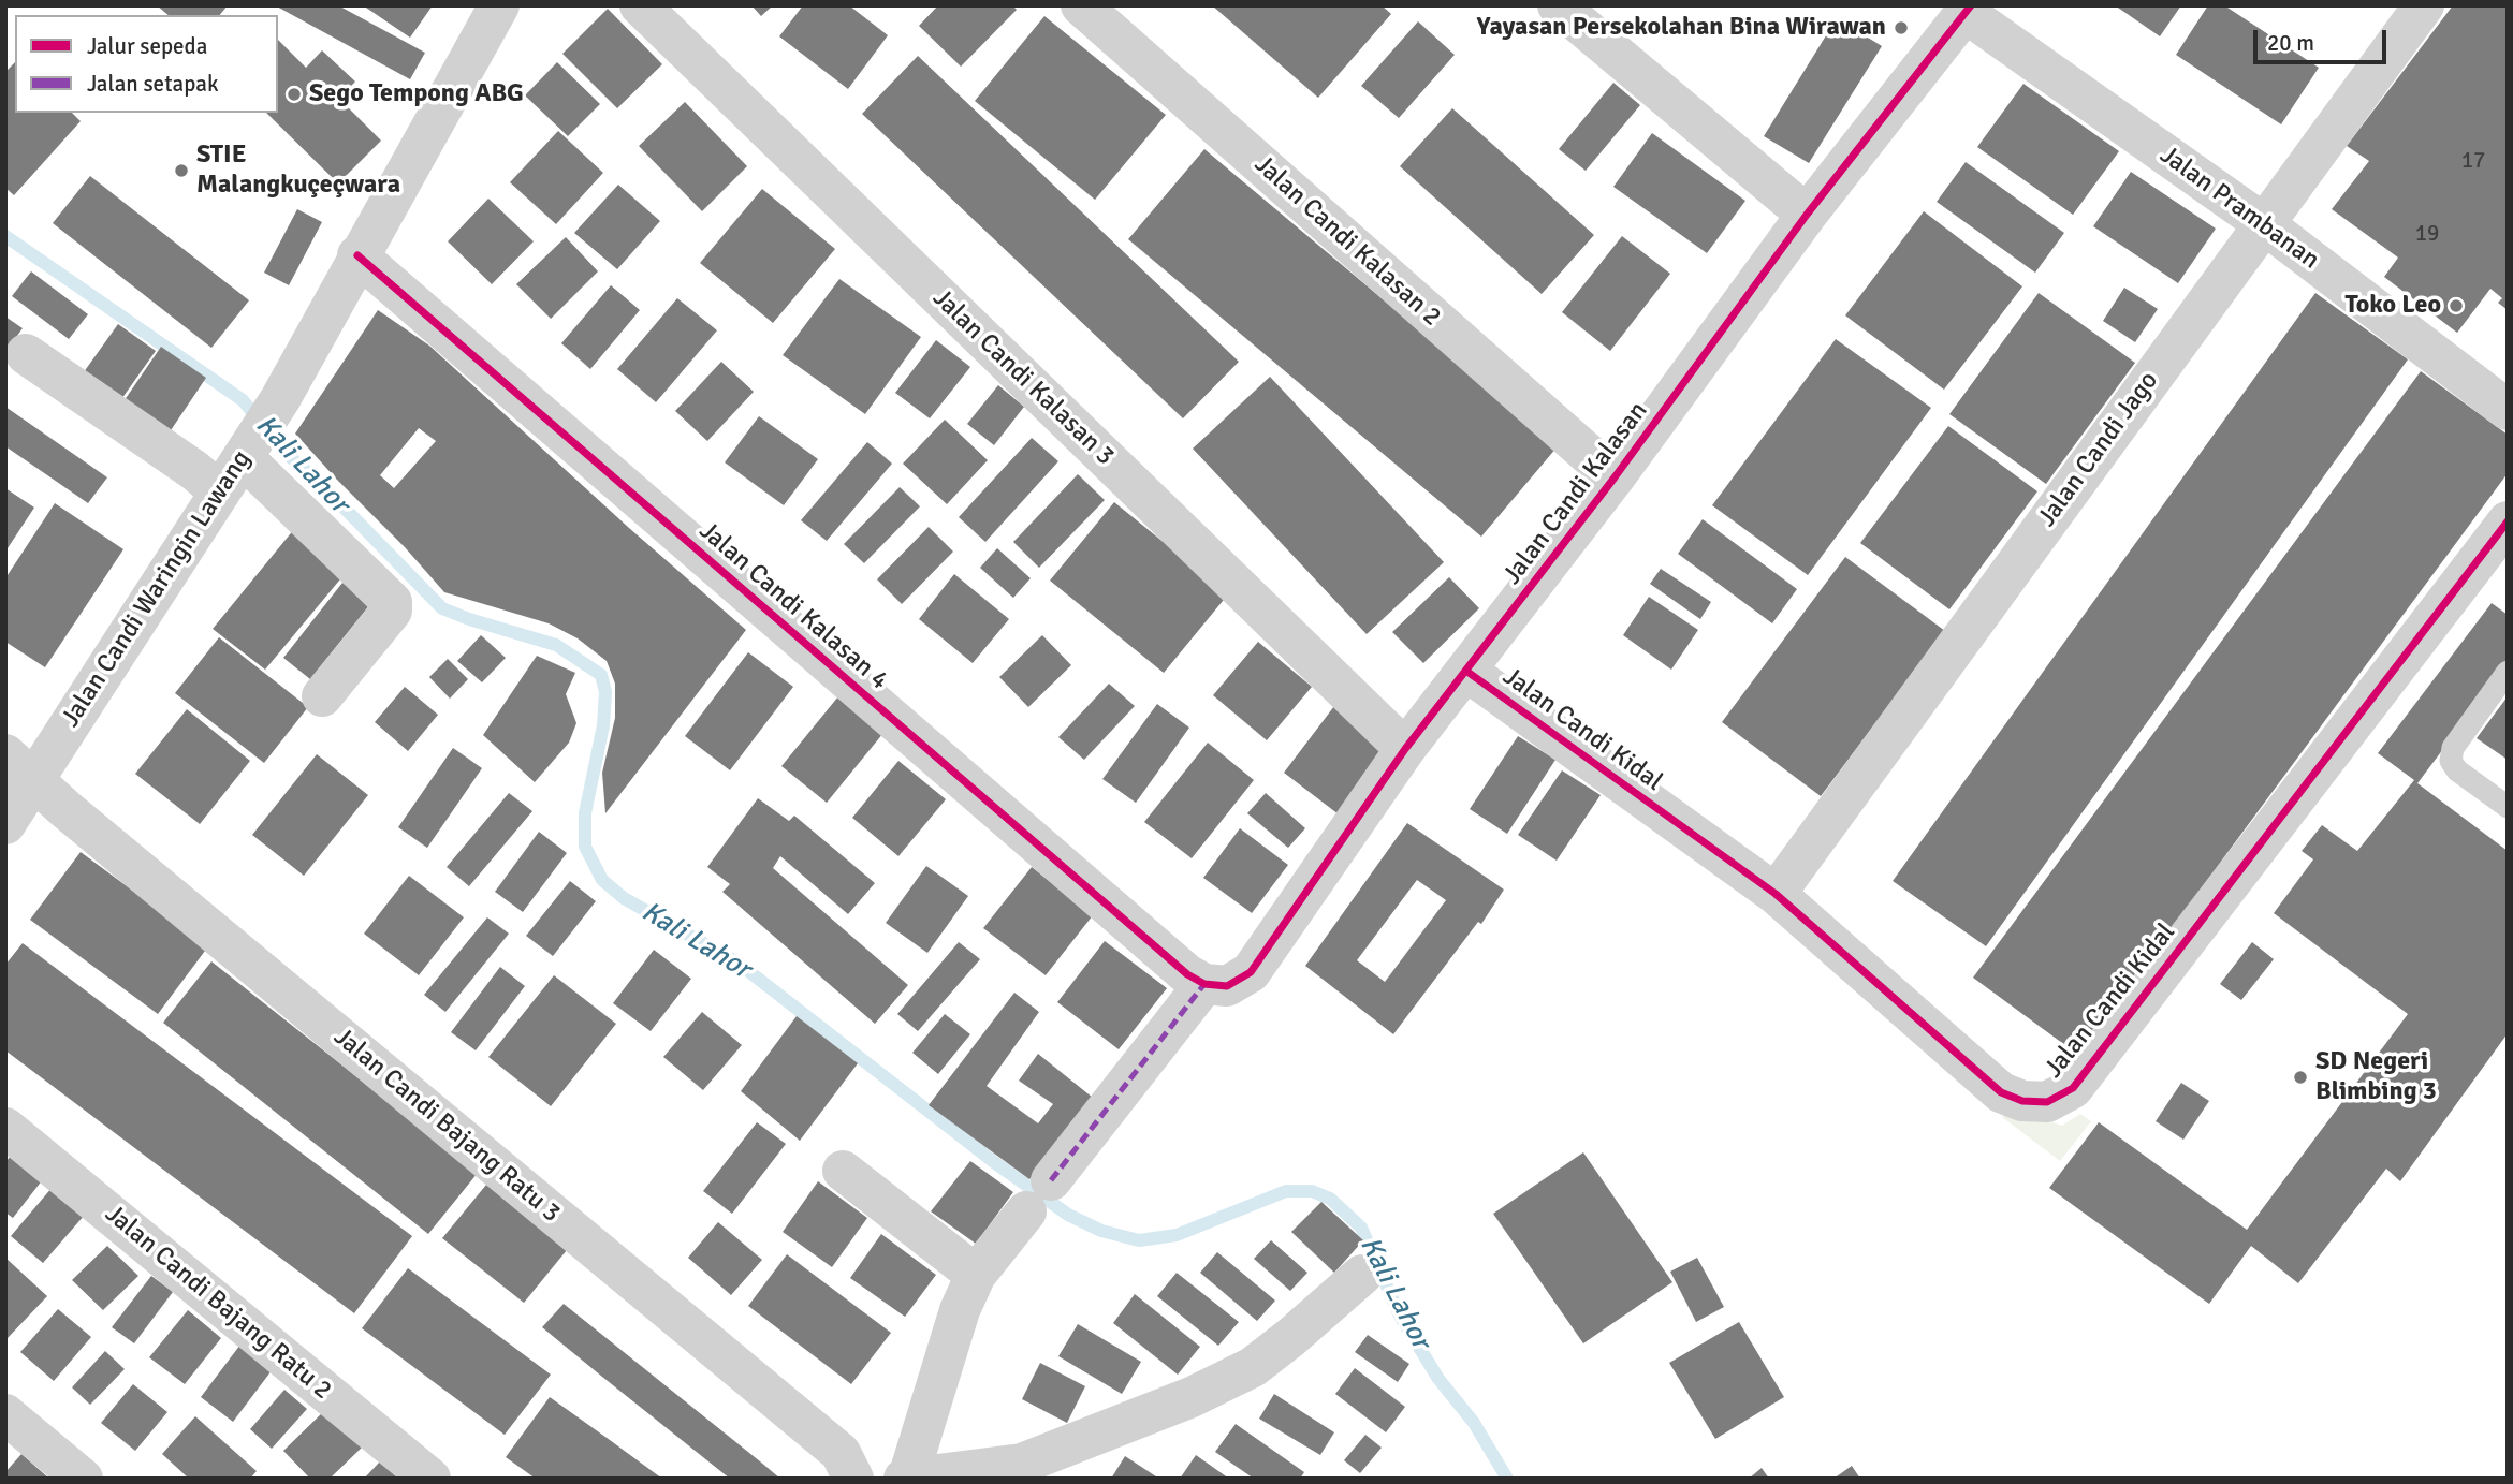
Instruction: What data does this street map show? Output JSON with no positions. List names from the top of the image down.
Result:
{
  "streets": {
    "street": [
      "Jalan Prambanan",
      "Jalan Candi Kalasan 2",
      "Jalan Candi Kalasan 3",
      "Jalan Candi Jago",
      "Jalan Candi Kalasan",
      "Jalan Candi Waringin Lawang",
      "Jalan Candi Kalasan 4",
      "Jalan Candi Kidal",
      "Jalan Candi Bajang Ratu 3",
      "Jalan Candi Bajang Ratu 2"
    ]
  },
  "crossings": [
    ["Jalan Prambanan", "Jalan Candi Jago"],
    ["Jalan Prambanan", "Jalan Candi Kalasan"],
    ["Jalan Candi Kalasan 2", "Jalan Candi Kalasan"],
    ["Jalan Candi Kalasan 3", "Jalan Candi Kalasan"],
    ["Jalan Candi Jago", "Jalan Candi Kidal"],
    ["Jalan Candi Kalasan", "Jalan Candi Kalasan 4"],
    ["Jalan Candi Kalasan", "Jalan Candi Kidal"],
    ["Jalan Candi Waringin Lawang", "Jalan Candi Kalasan 4"],
    ["Jalan Candi Waringin Lawang", "Jalan Candi Bajang Ratu 3"]
  ],
  "water": ["Kali Lahor"],
  "places": [
    "Yayasan Persekolahan Bina Wirawan",
    "Sego Tempong ABG",
    "STIE Malangkuçeçwara",
    "Toko Leo",
    "SD Negeri Blimbing 3"
  ],
  "house_numbers": ["17", "19"],
  "legend": ["Jalur sepeda", "Jalan setapak"],
  "scale_bar": "20 m"
}
